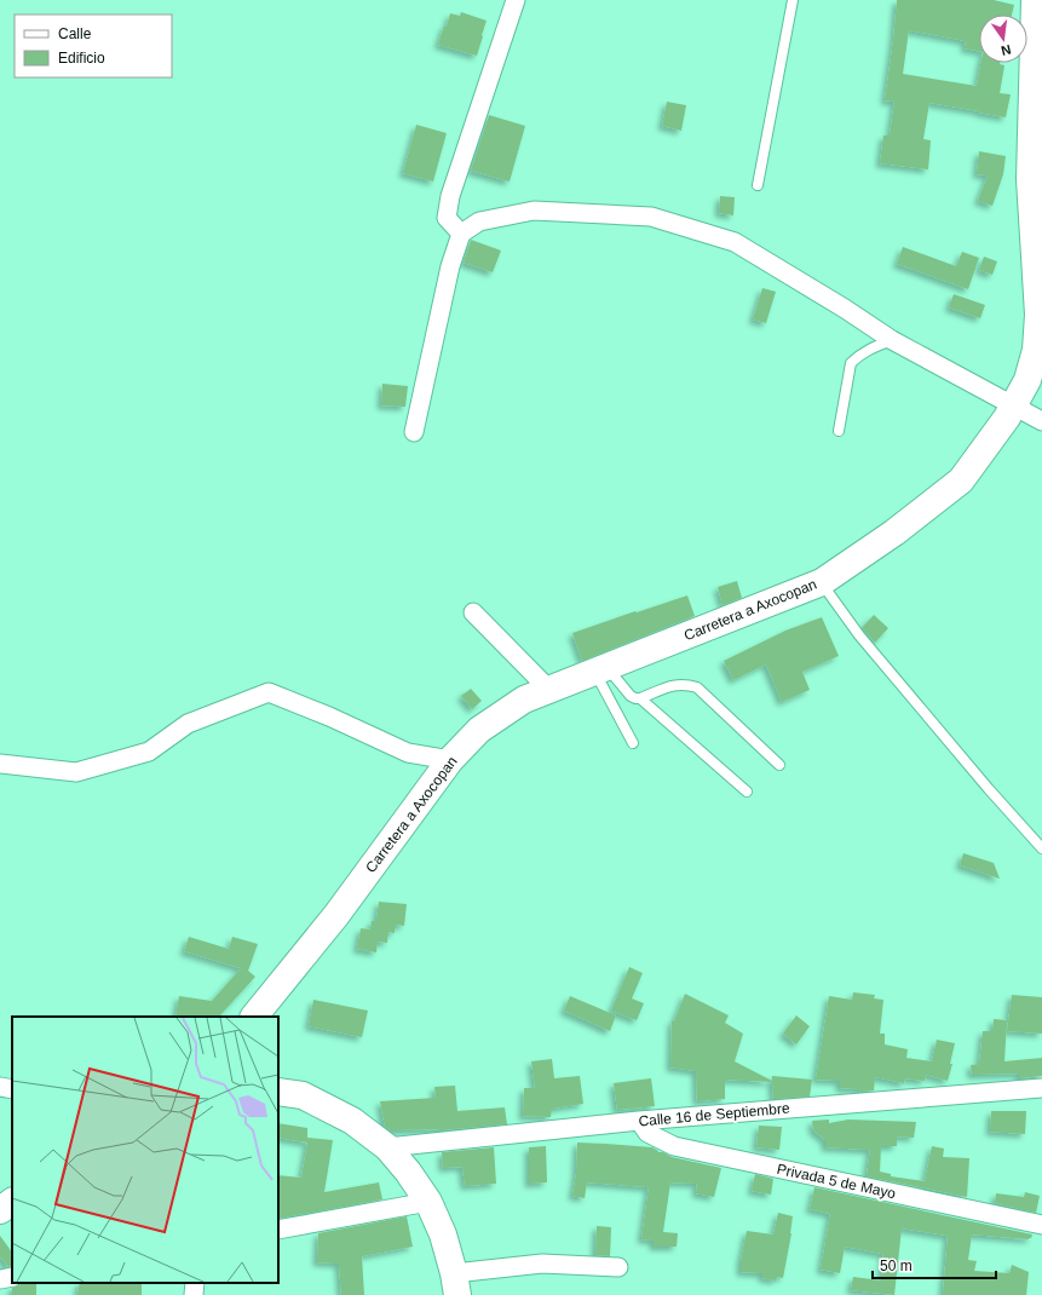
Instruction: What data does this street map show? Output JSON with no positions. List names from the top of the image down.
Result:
{
  "streets": {
    "main road": ["Carretera a Axocopan"],
    "street": ["Calle 16 de Septiembre", "Privada 5 de Mayo"]
  },
  "crossings": [
    ["Calle 16 de Septiembre", "Privada 5 de Mayo"]
  ],
  "legend": ["Calle", "Edificio"],
  "scale_bar": "50 m",
  "north": "bottom"
}
